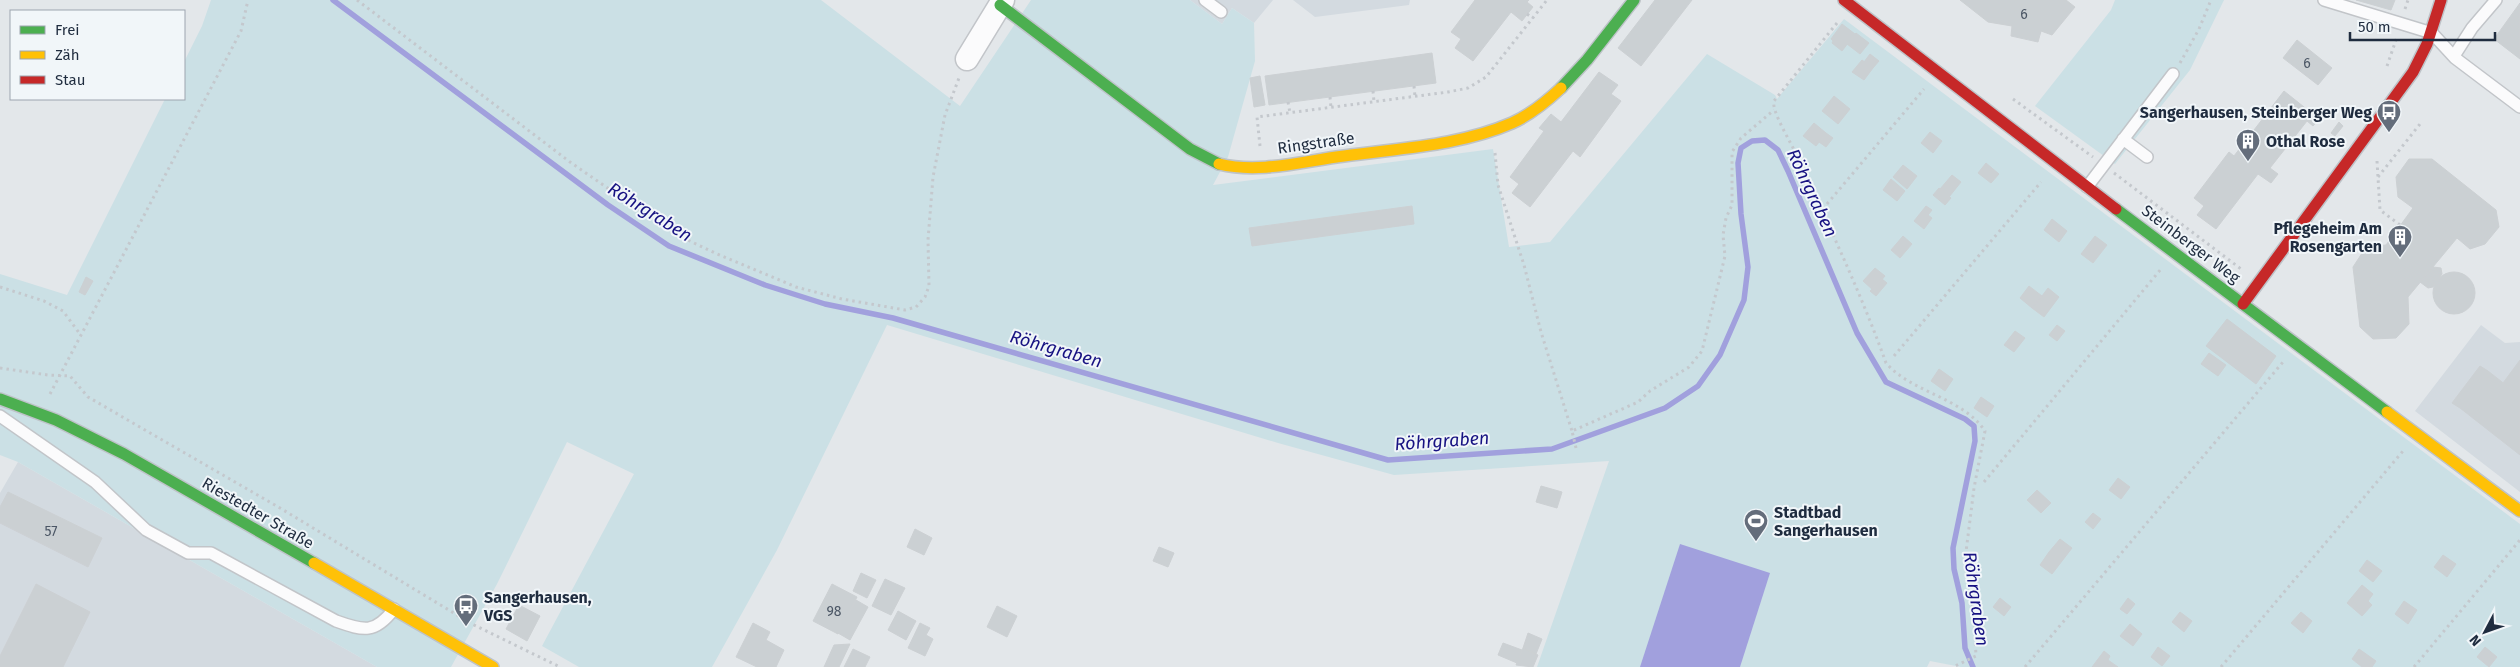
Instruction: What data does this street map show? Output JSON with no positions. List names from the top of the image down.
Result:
{
  "streets": {
    "street": ["Ringstraße", "Steinberger Weg", "Riestedter Straße"]
  },
  "water": ["Röhrgraben"],
  "places": {
    "bus stop": ["Sangerhausen, Steinberger Weg", "Sangerhausen, VGS"],
    "building": ["Othal Rose", "Pflegeheim Am Rosengarten"],
    "sports": ["Stadtbad Sangerhausen"]
  },
  "house_numbers": [
    "6",
    "6",
    "57",
    "98"
  ],
  "legend": ["Frei", "Zäh", "Stau"],
  "scale_bar": "50 m",
  "north": "bottom left"
}
